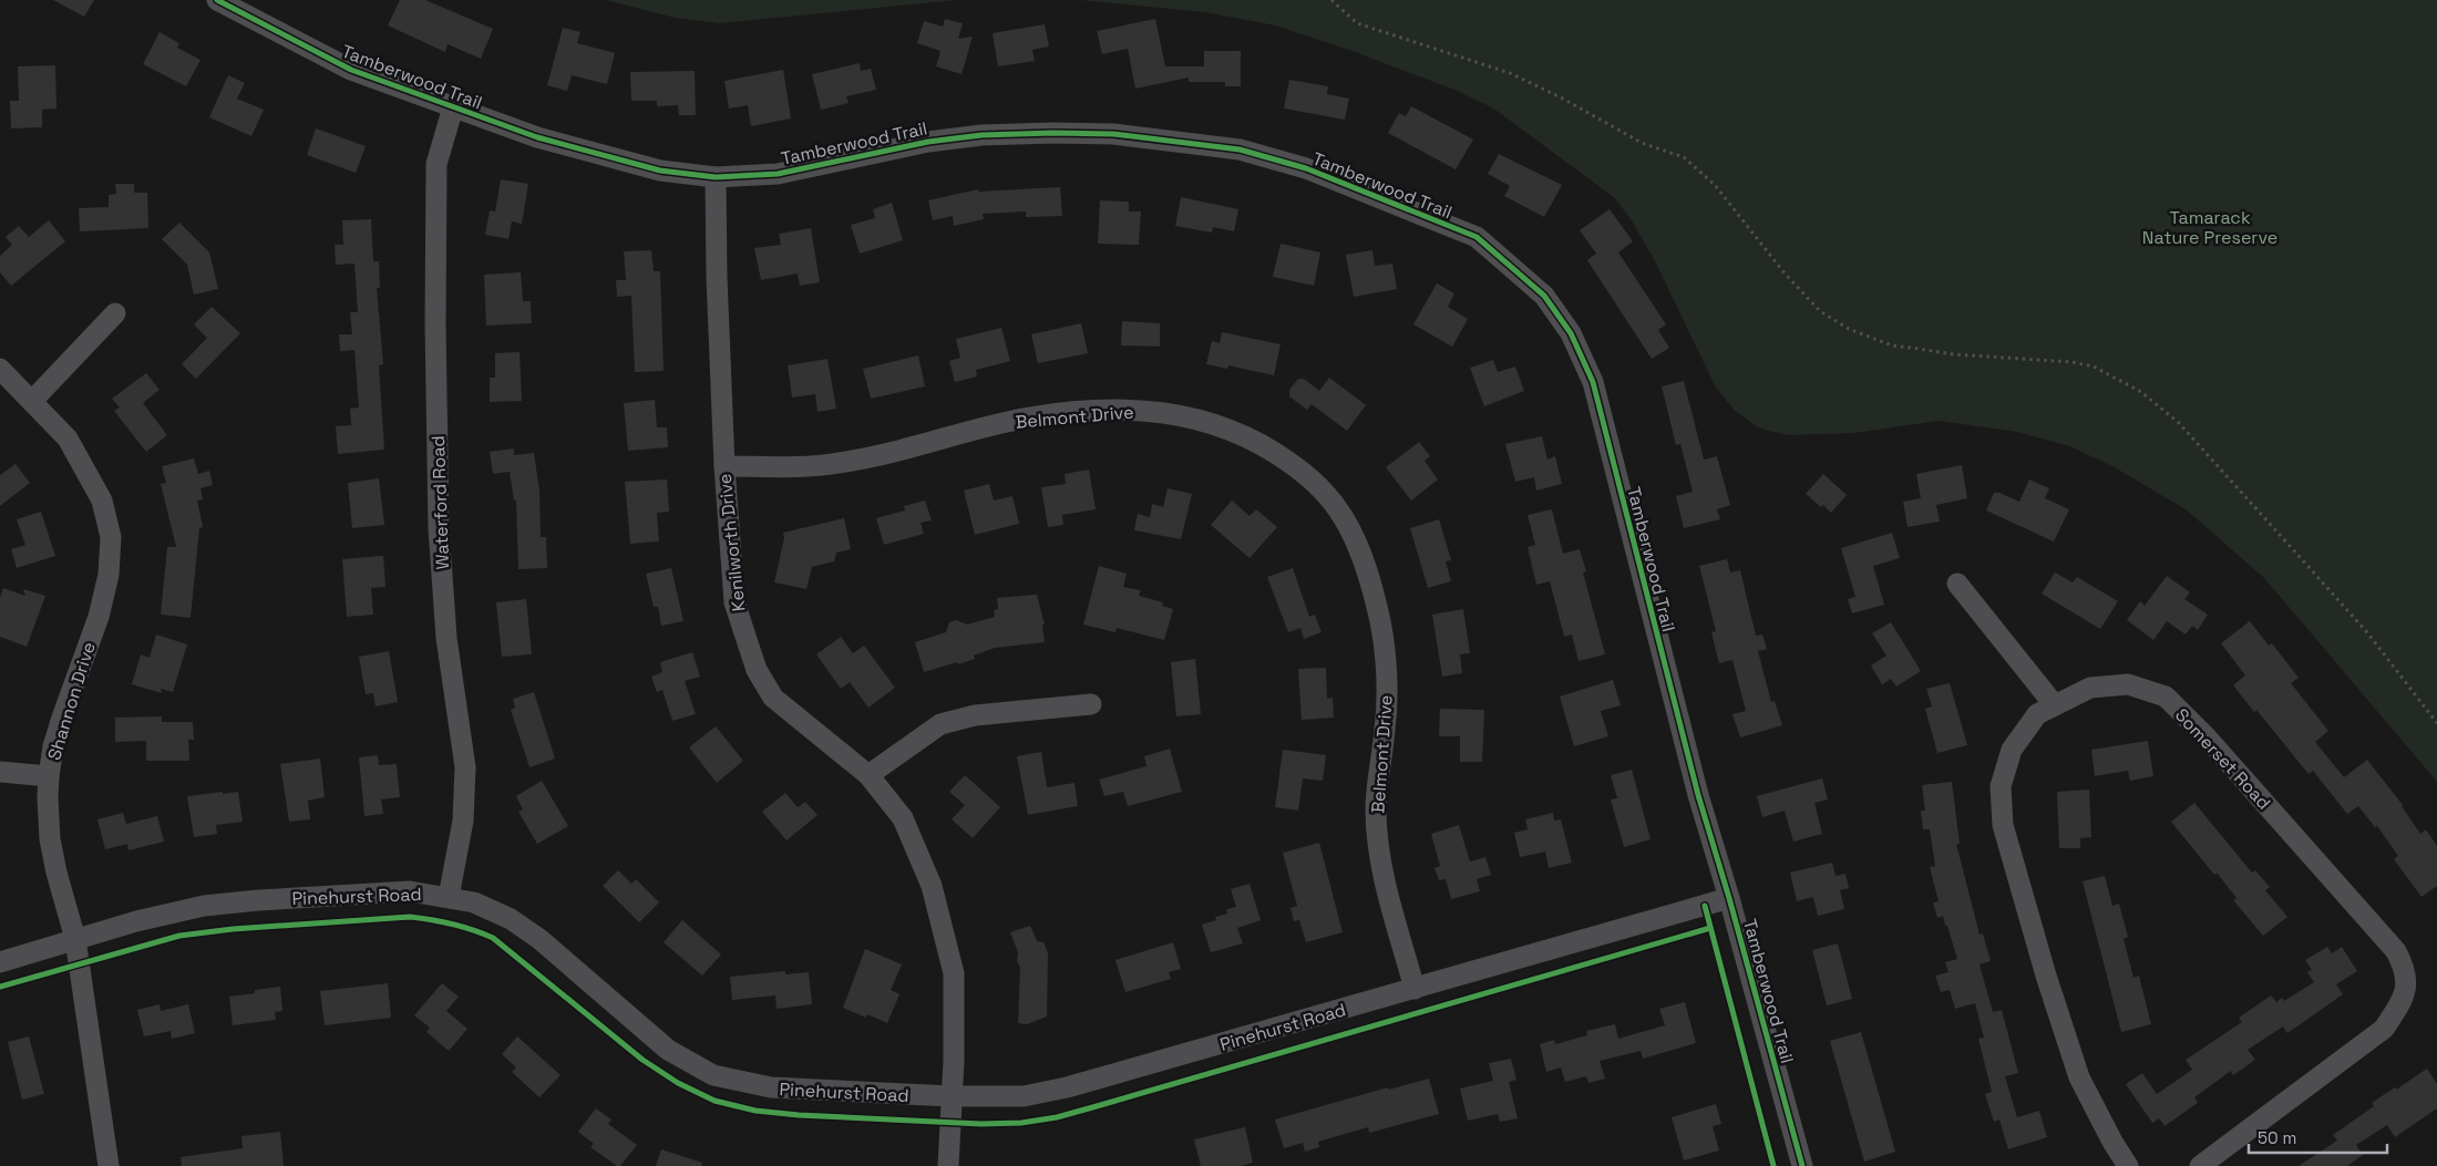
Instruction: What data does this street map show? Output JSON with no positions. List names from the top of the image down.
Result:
{
  "streets": {
    "street": [
      "Tamberwood Trail",
      "Belmont Drive",
      "Waterford Road",
      "Kenilworth Drive",
      "Shannon Drive",
      "Somerset Road",
      "Pinehurst Road"
    ]
  },
  "crossings": [
    ["Tamberwood Trail", "Waterford Road"],
    ["Tamberwood Trail", "Kenilworth Drive"],
    ["Tamberwood Trail", "Pinehurst Road"],
    ["Belmont Drive", "Kenilworth Drive"],
    ["Belmont Drive", "Pinehurst Road"],
    ["Waterford Road", "Pinehurst Road"],
    ["Kenilworth Drive", "Pinehurst Road"],
    ["Shannon Drive", "Pinehurst Road"]
  ],
  "parks": ["Tamarack Nature Preserve"],
  "scale_bar": "50 m"
}
